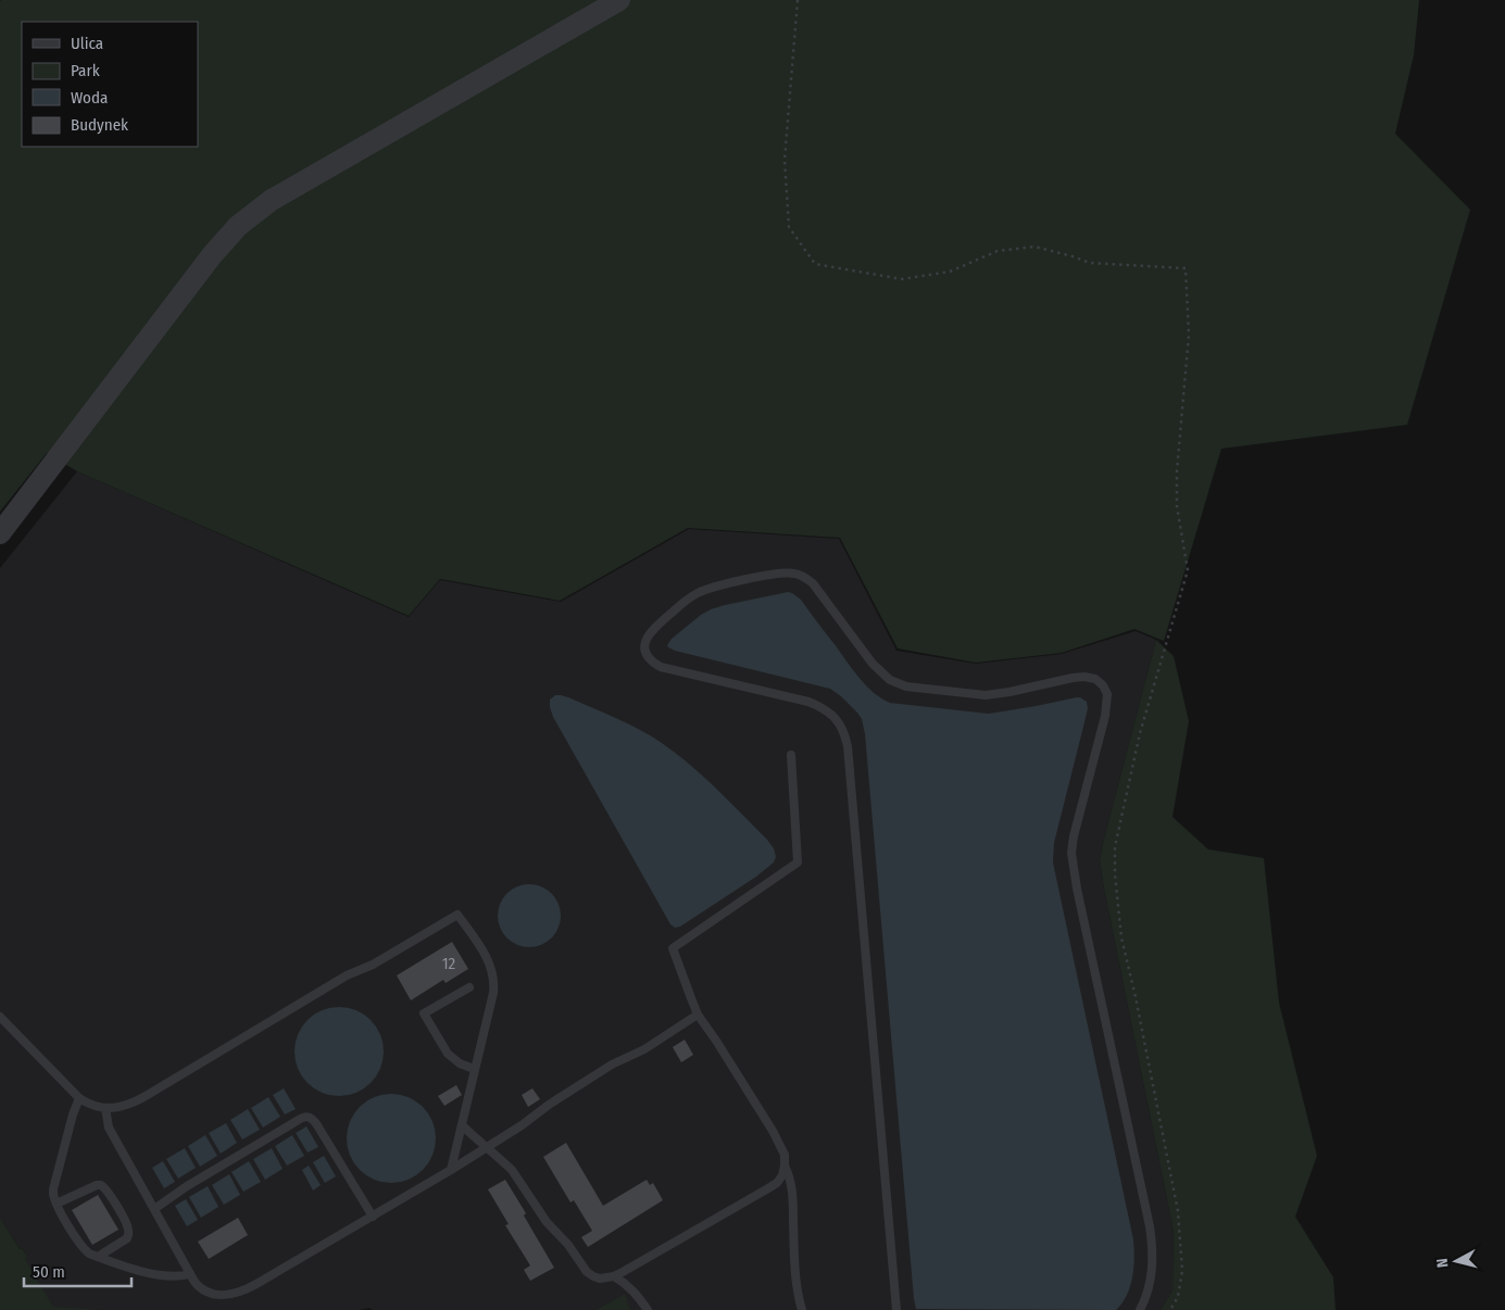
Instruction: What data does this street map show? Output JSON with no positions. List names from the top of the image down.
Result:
{
  "house_numbers": ["12"],
  "legend": [
    "Ulica",
    "Park",
    "Woda",
    "Budynek"
  ],
  "scale_bar": "50 m",
  "north": "left"
}
